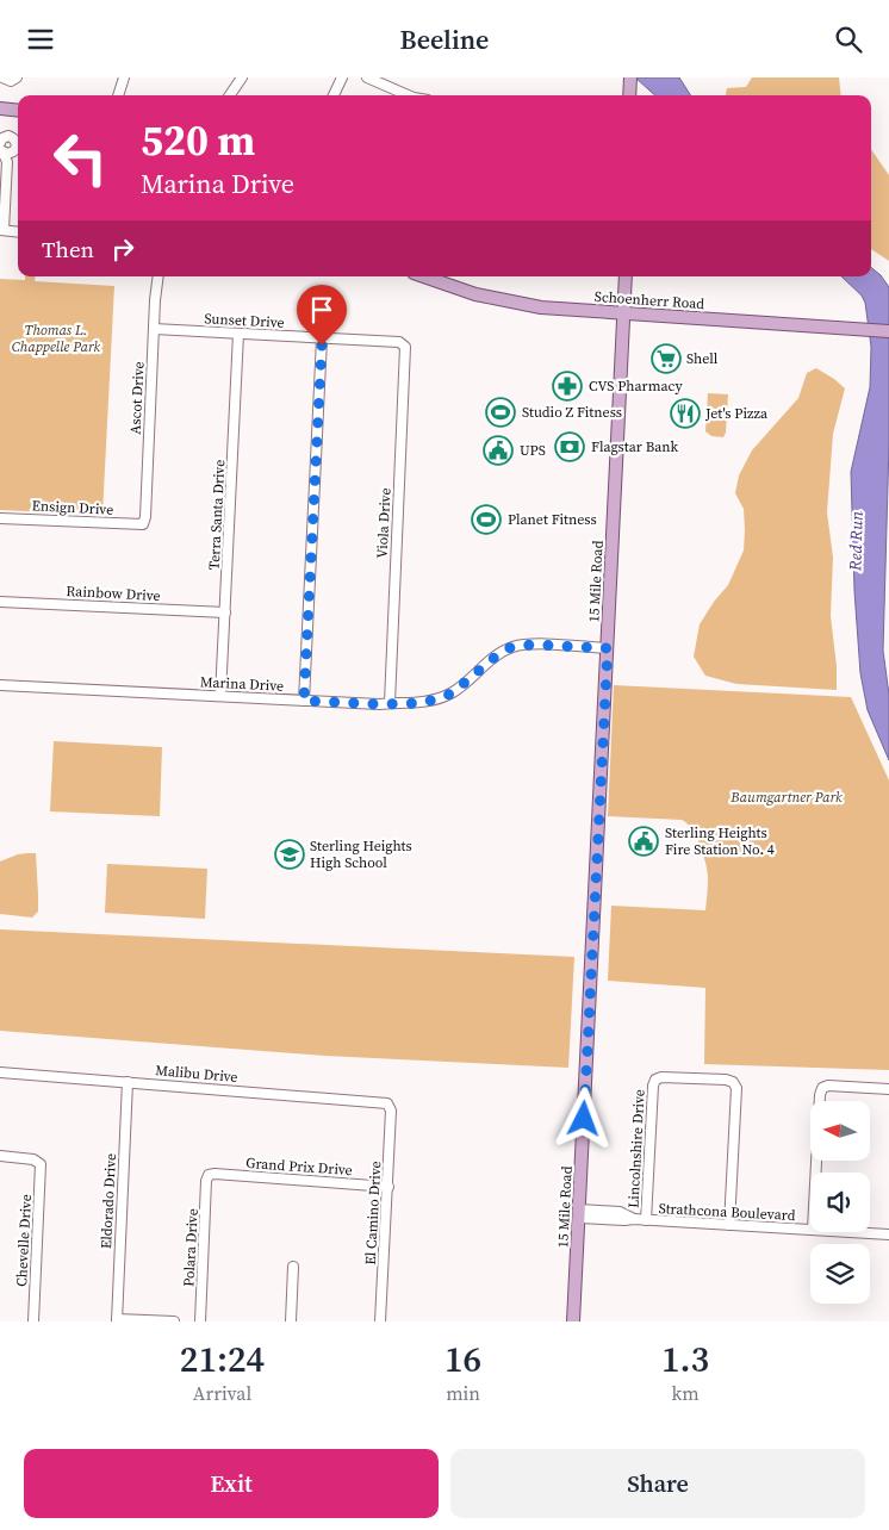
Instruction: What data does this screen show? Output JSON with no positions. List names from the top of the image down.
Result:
{
  "streets": {
    "main road": ["Schoenherr Road", "15 Mile Road"],
    "street": [
      "Sunset Drive",
      "Ascot Drive",
      "Ensign Drive",
      "Terra Santa Drive",
      "Viola Drive",
      "Rainbow Drive",
      "Marina Drive",
      "Malibu Drive",
      "Lincolnshire Drive",
      "Grand Prix Drive",
      "Eldorado Drive",
      "Strathcona Boulevard",
      "El Camino Drive",
      "Chevelle Drive",
      "Polara Drive"
    ]
  },
  "crossings": [
    ["Schoenherr Road", "15 Mile Road"],
    ["Sunset Drive", "Ascot Drive"],
    ["Sunset Drive", "Terra Santa Drive"],
    ["Sunset Drive", "Viola Drive"],
    ["Ascot Drive", "Ensign Drive"],
    ["Terra Santa Drive", "Rainbow Drive"],
    ["Terra Santa Drive", "Marina Drive"],
    ["Viola Drive", "Marina Drive"],
    ["15 Mile Road", "Marina Drive"],
    ["15 Mile Road", "Strathcona Boulevard"],
    ["Malibu Drive", "Eldorado Drive"],
    ["Malibu Drive", "El Camino Drive"],
    ["Lincolnshire Drive", "Strathcona Boulevard"],
    ["Grand Prix Drive", "El Camino Drive"],
    ["Grand Prix Drive", "Polara Drive"]
  ],
  "water": ["Red Run"],
  "parks": ["Thomas L. Chappelle Park", "Baumgartner Park"],
  "places": {
    "supermarket": ["Shell"],
    "pharmacy": ["CVS Pharmacy"],
    "sports": ["Studio Z Fitness", "Planet Fitness"],
    "restaurant": ["Jet's Pizza"],
    "bank": ["Flagstar Bank"],
    "public building": ["UPS", "Sterling Heights Fire Station No. 4"],
    "school or university": ["Sterling Heights High School"]
  },
  "north": "left",
  "page": {
    "header": "Beeline",
    "turn": ["520 m", "Marina Drive"],
    "then": "Then",
    "eta": [
      "21:24",
      "Arrival",
      "16",
      "min",
      "1.3",
      "km"
    ],
    "buttons": ["Exit", "Share"]
  }
}
